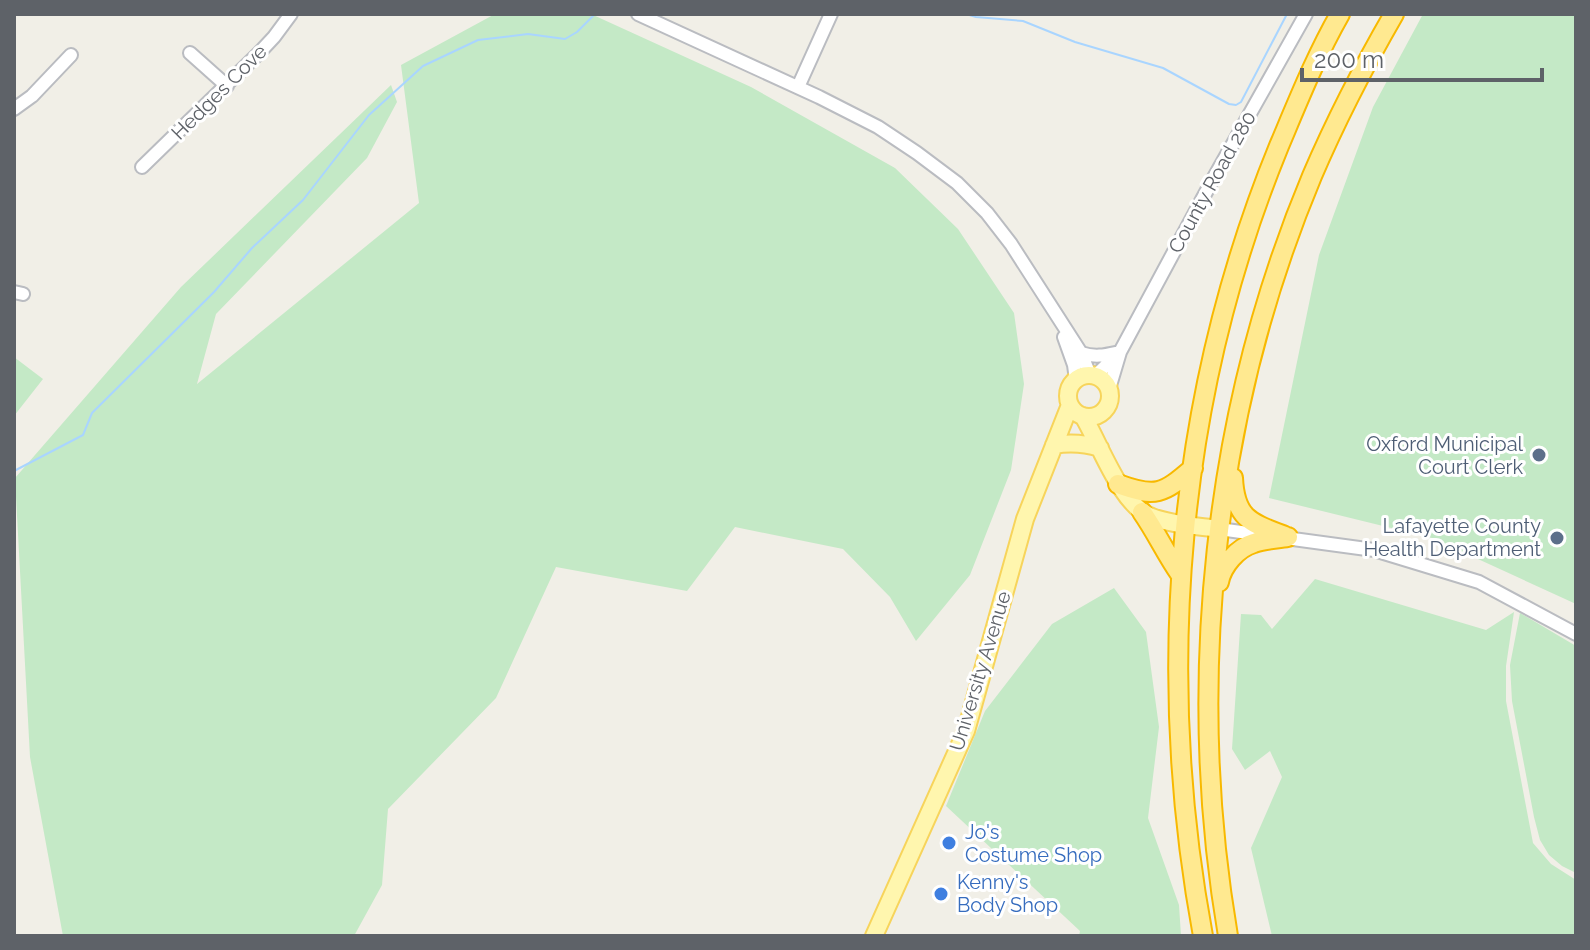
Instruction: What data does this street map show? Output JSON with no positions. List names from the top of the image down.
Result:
{
  "streets": {
    "main road": ["University Avenue"],
    "street": ["Hedges Cove", "County Road 280"]
  },
  "places": [
    "Oxford Municipal Court Clerk",
    "Lafayette County Health Department",
    "Jo's Costume Shop",
    "Kenny's Body Shop"
  ],
  "scale_bar": "200 m"
}
